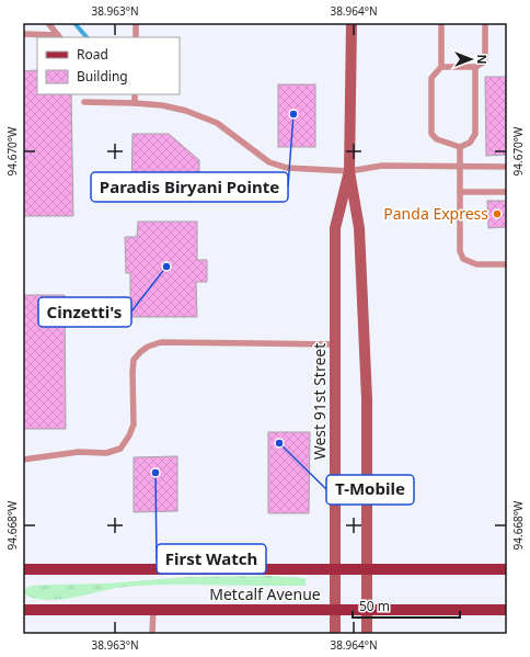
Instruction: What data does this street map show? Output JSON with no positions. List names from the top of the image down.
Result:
{
  "streets": {
    "main road": ["Metcalf Avenue"],
    "street": ["West 91st Street"]
  },
  "crossings": [
    ["West 91st Street", "Metcalf Avenue"]
  ],
  "places": [
    "Paradis Biryani Pointe",
    "Panda Express",
    "Cinzetti's",
    "T-Mobile",
    "First Watch"
  ],
  "legend": ["Road", "Building"],
  "scale_bar": "50 m",
  "north": "right",
  "coordinates": [
    "38.963°N",
    "38.964°N",
    "94.670°W",
    "94.668°W"
  ]
}
